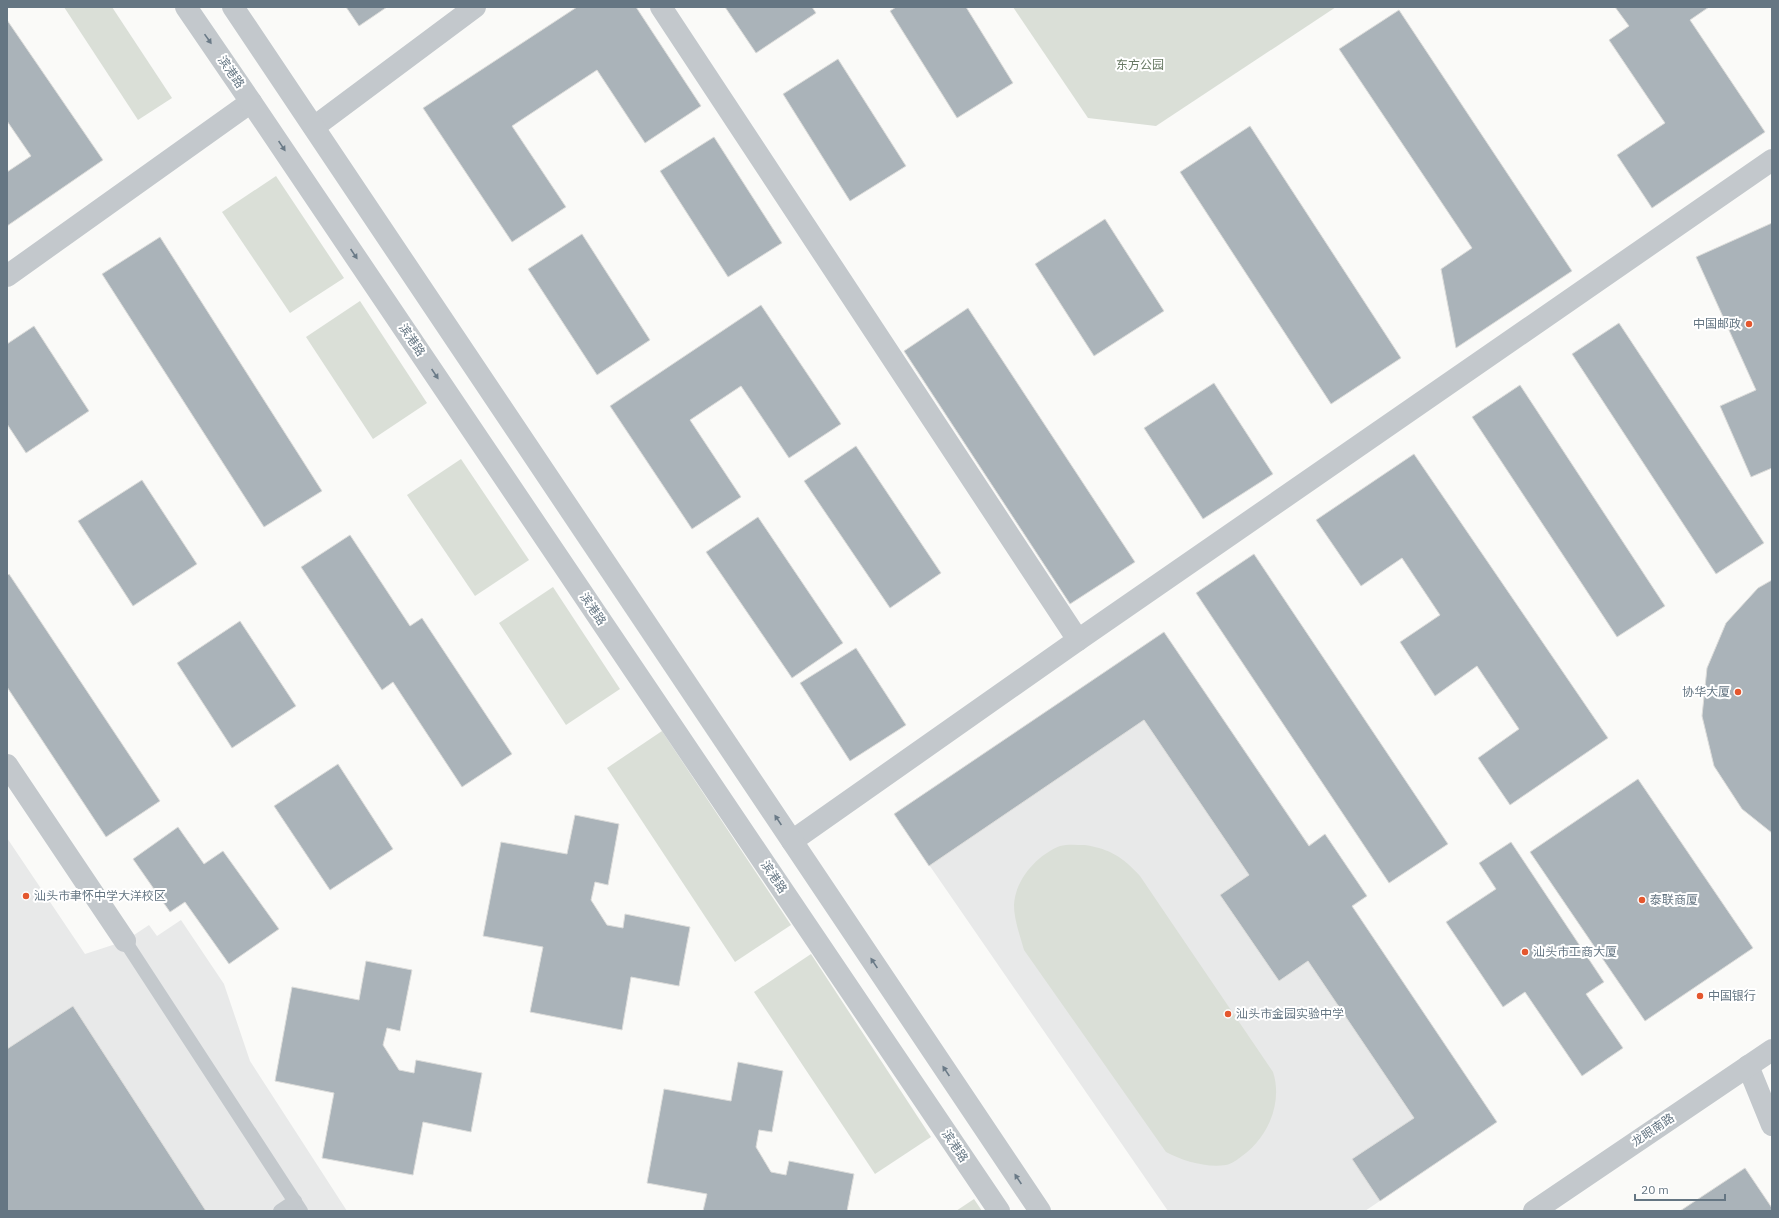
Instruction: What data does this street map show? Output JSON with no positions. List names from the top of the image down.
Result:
{
  "streets": {
    "street": ["滨港路", "龙眼南路"]
  },
  "parks": ["东方公园"],
  "places": [
    "中国邮政",
    "协华大厦",
    "汕头市聿怀中学大洋校区",
    "泰联商厦",
    "汕头市工商大厦",
    "中国银行",
    "汕头市金园实验中学"
  ],
  "scale_bar": "20 m"
}
